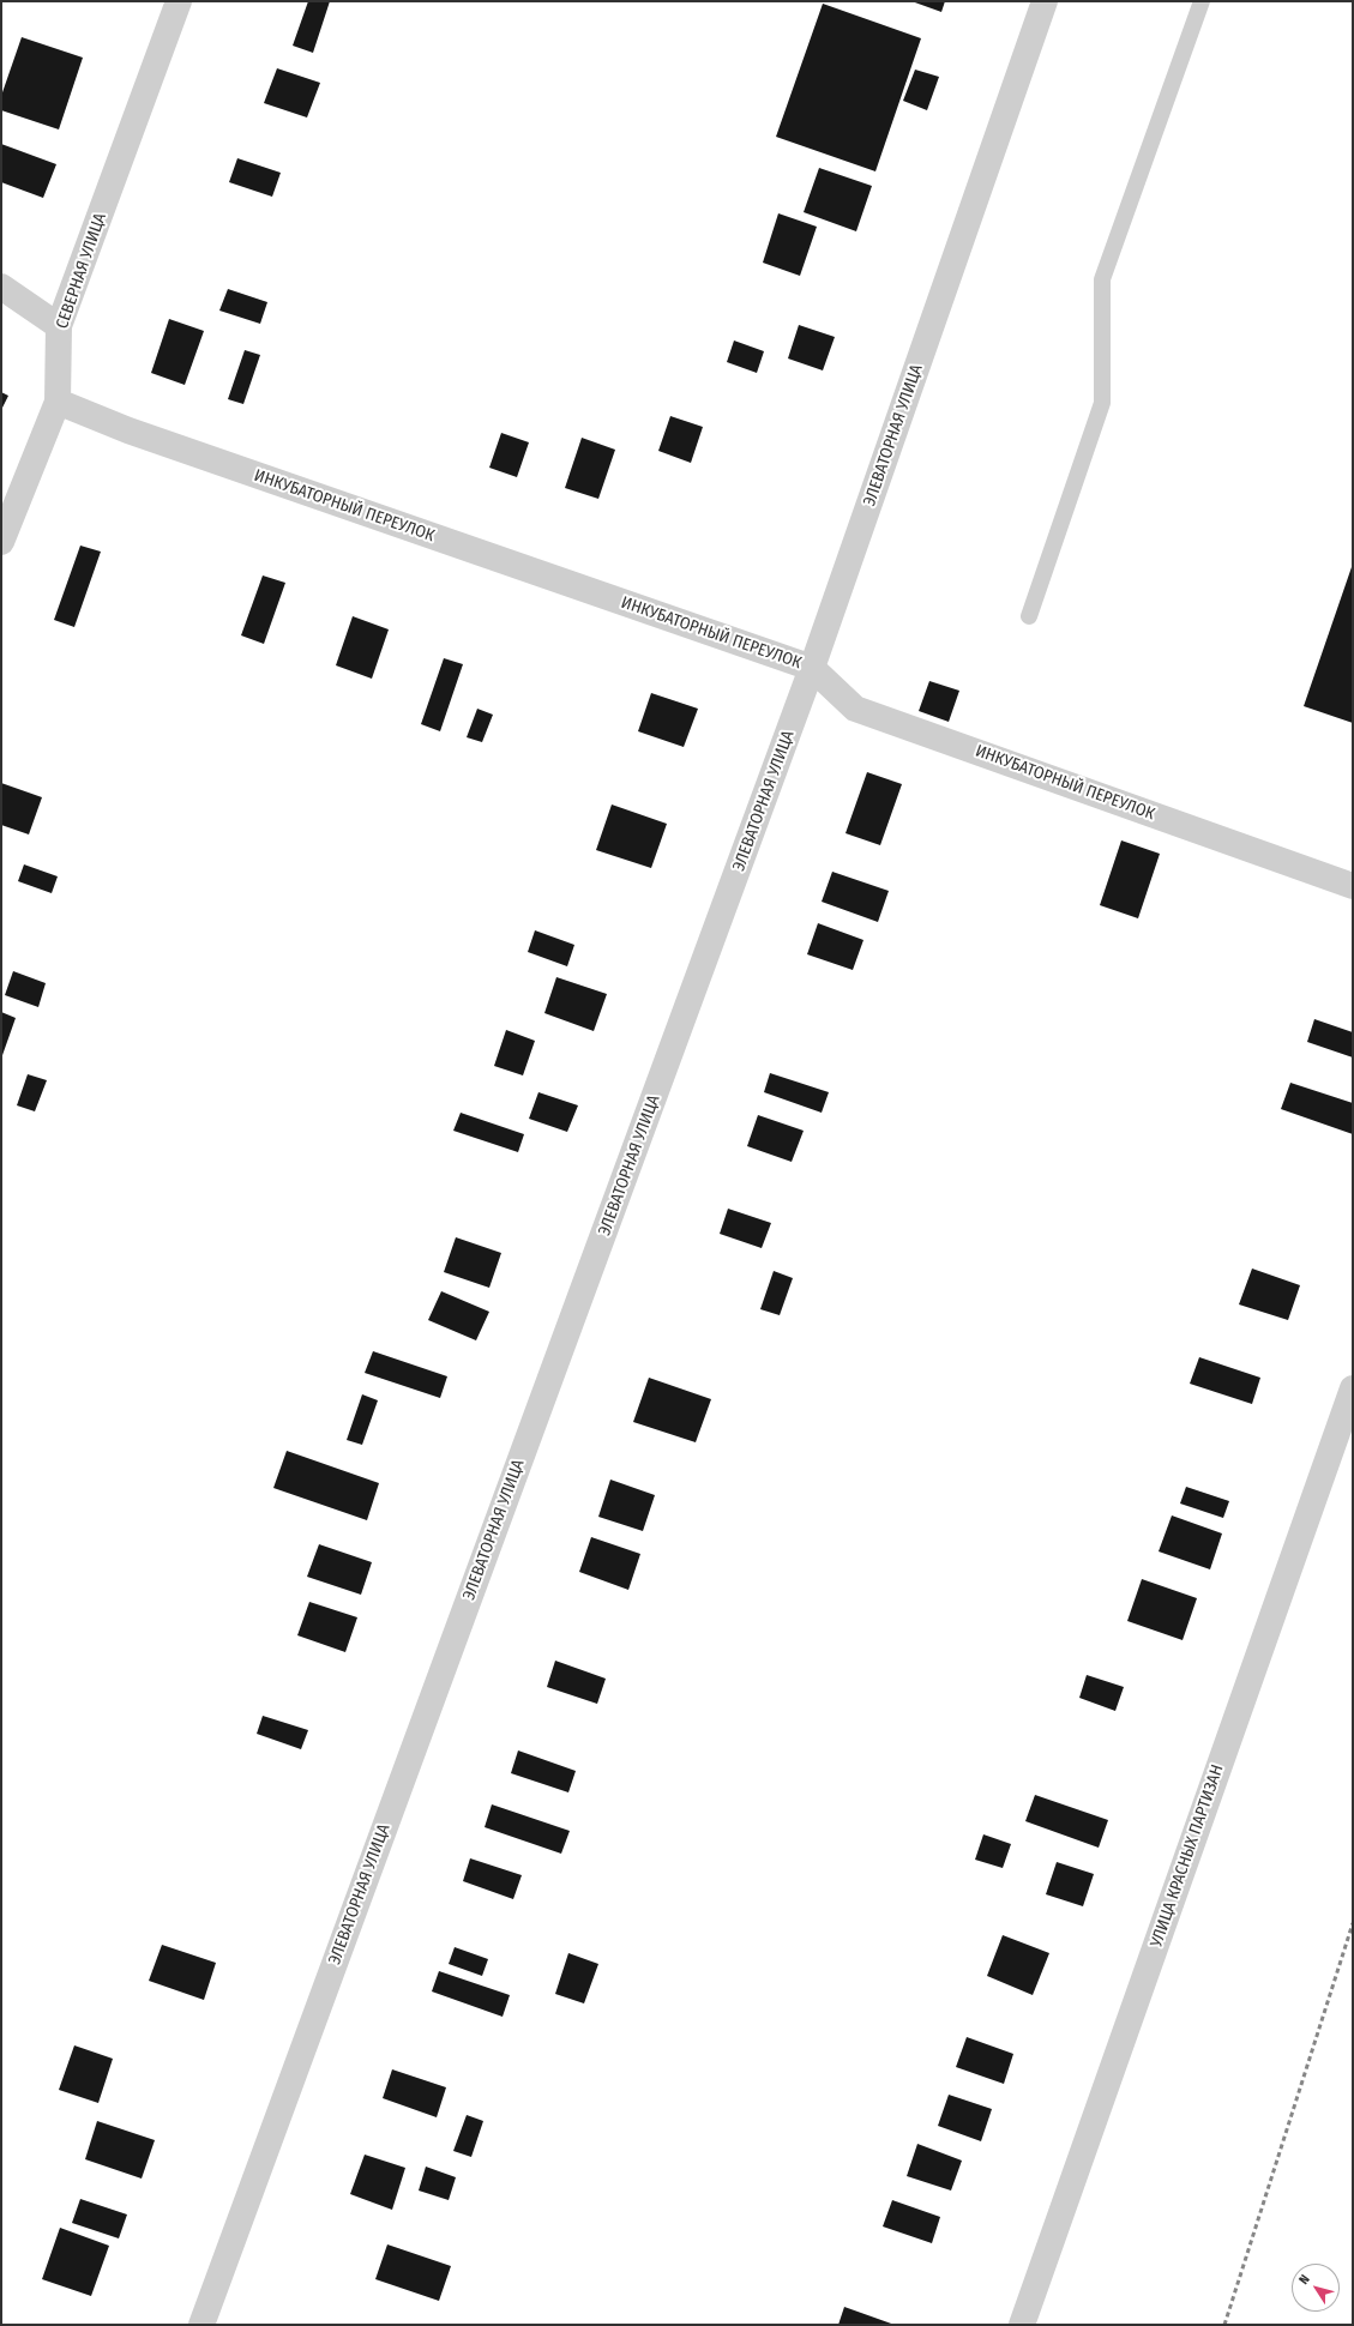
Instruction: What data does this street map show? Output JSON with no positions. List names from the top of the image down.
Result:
{
  "streets": {
    "street": [
      "СЕВЕРНАЯ УЛИЦА",
      "ЭЛЕВАТОРНАЯ УЛИЦА",
      "ИНКУБАТОРНЫЙ ПЕРЕУЛОК",
      "УЛИЦА КРАСНЫХ ПАРТИЗАН"
    ]
  },
  "crossings": [
    ["СЕВЕРНАЯ УЛИЦА", "ИНКУБАТОРНЫЙ ПЕРЕУЛОК"],
    ["ЭЛЕВАТОРНАЯ УЛИЦА", "ИНКУБАТОРНЫЙ ПЕРЕУЛОК"]
  ],
  "north": "top left"
}
